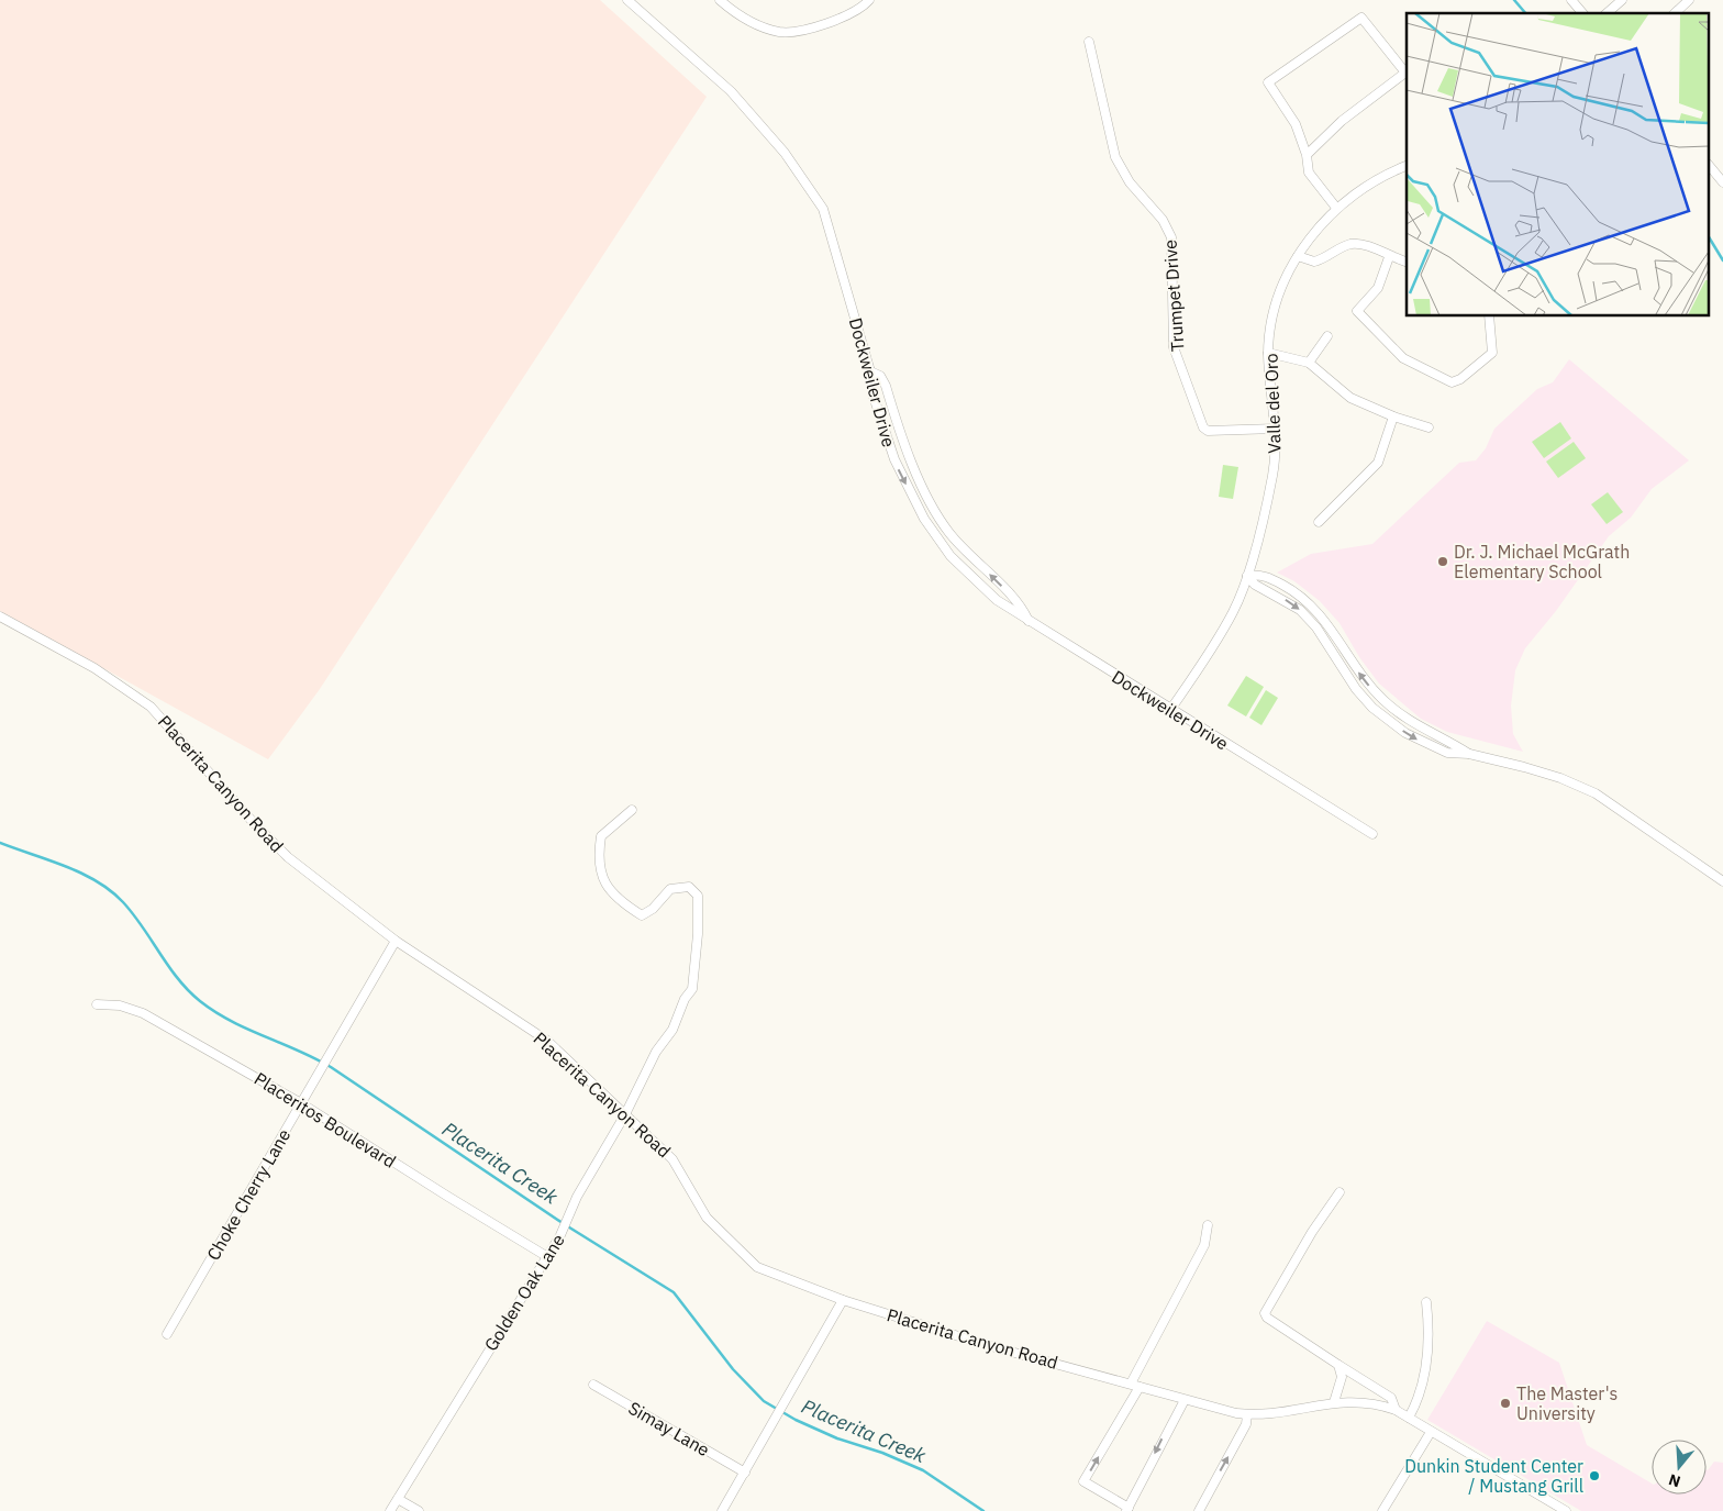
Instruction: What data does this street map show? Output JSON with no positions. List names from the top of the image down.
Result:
{
  "streets": {
    "street": [
      "Trumpet Drive",
      "Dockweiler Drive",
      "Valle del Oro",
      "Placerita Canyon Road",
      "Placeritos Boulevard",
      "Choke Cherry Lane",
      "Golden Oak Lane",
      "Simay Lane"
    ]
  },
  "crossings": [
    ["Trumpet Drive", "Valle del Oro"],
    ["Dockweiler Drive", "Valle del Oro"],
    ["Placerita Canyon Road", "Choke Cherry Lane"],
    ["Placerita Canyon Road", "Golden Oak Lane"],
    ["Placeritos Boulevard", "Choke Cherry Lane"],
    ["Placeritos Boulevard", "Golden Oak Lane"]
  ],
  "water": ["Placerita Creek"],
  "places": ["Dr. J. Michael McGrath Elementary School", "The Master's University", "Dunkin Student Center / Mustang Grill"],
  "north": "bottom"
}
